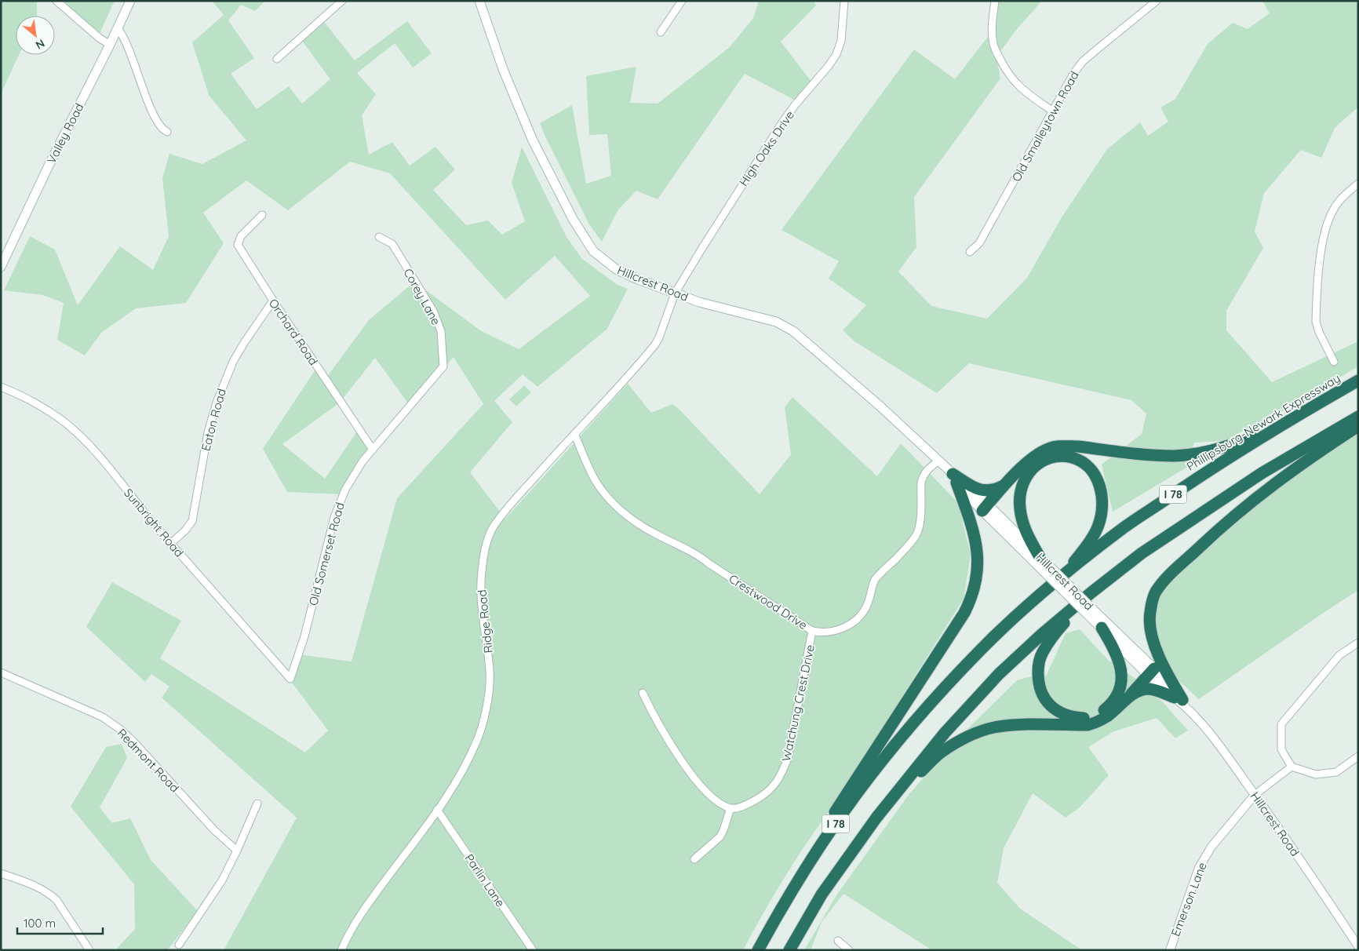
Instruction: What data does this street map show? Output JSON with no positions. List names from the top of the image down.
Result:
{
  "streets": {
    "highway": ["Phillipsburg-Newark Expressway", "I 78"],
    "main road": ["Valley Road", "Hillcrest Road"],
    "street": [
      "Old Smalleytown Road",
      "High Oaks Drive",
      "Corey Lane",
      "Orchard Road",
      "Eaton Road",
      "Sunbright Road",
      "Old Somerset Road",
      "Crestwood Drive",
      "Ridge Road",
      "Watchung Crest Drive",
      "Redmont Road",
      "Parlin Lane",
      "Emerson Lane"
    ]
  },
  "crossings": [
    ["High Oaks Drive", "Hillcrest Road"],
    ["High Oaks Drive", "Ridge Road"],
    ["Hillcrest Road", "Crestwood Drive"],
    ["Hillcrest Road", "Ridge Road"],
    ["Hillcrest Road", "Emerson Lane"],
    ["Corey Lane", "Old Somerset Road"],
    ["Orchard Road", "Eaton Road"],
    ["Orchard Road", "Old Somerset Road"],
    ["Eaton Road", "Sunbright Road"],
    ["Sunbright Road", "Old Somerset Road"],
    ["Crestwood Drive", "Ridge Road"],
    ["Crestwood Drive", "Watchung Crest Drive"],
    ["Ridge Road", "Parlin Lane"]
  ],
  "scale_bar": "100 m",
  "north": "bottom right"
}
